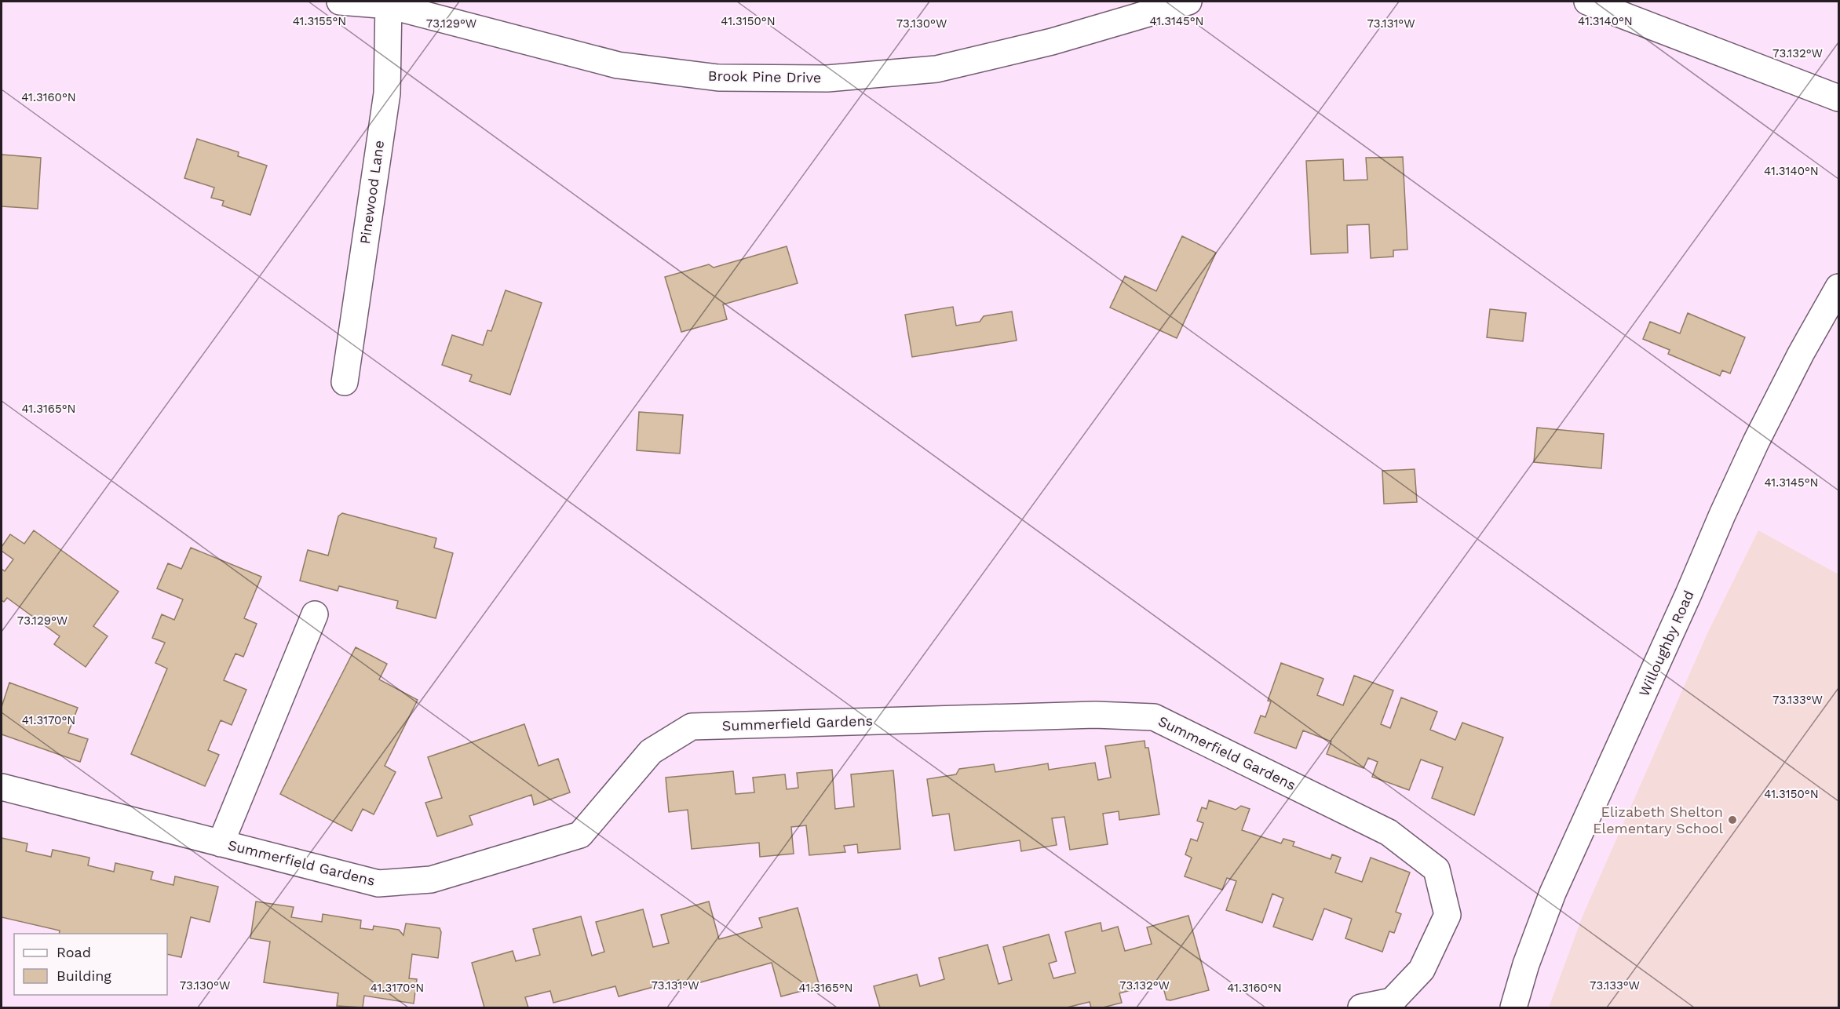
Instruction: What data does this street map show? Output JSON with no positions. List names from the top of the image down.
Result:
{
  "streets": {
    "street": [
      "Brook Pine Drive",
      "Pinewood Lane",
      "Willoughby Road",
      "Summerfield Gardens"
    ]
  },
  "crossings": [
    ["Brook Pine Drive", "Pinewood Lane"]
  ],
  "places": ["Elizabeth Shelton Elementary School"],
  "legend": ["Road", "Building"],
  "coordinates": [
    "41.3140°N",
    "41.3155°N",
    "41.3150°N",
    "41.3145°N",
    "73.130°W",
    "73.129°W",
    "73.131°W",
    "73.132°W",
    "41.3160°N",
    "41.3165°N",
    "73.133°W",
    "41.3170°N"
  ]
}
